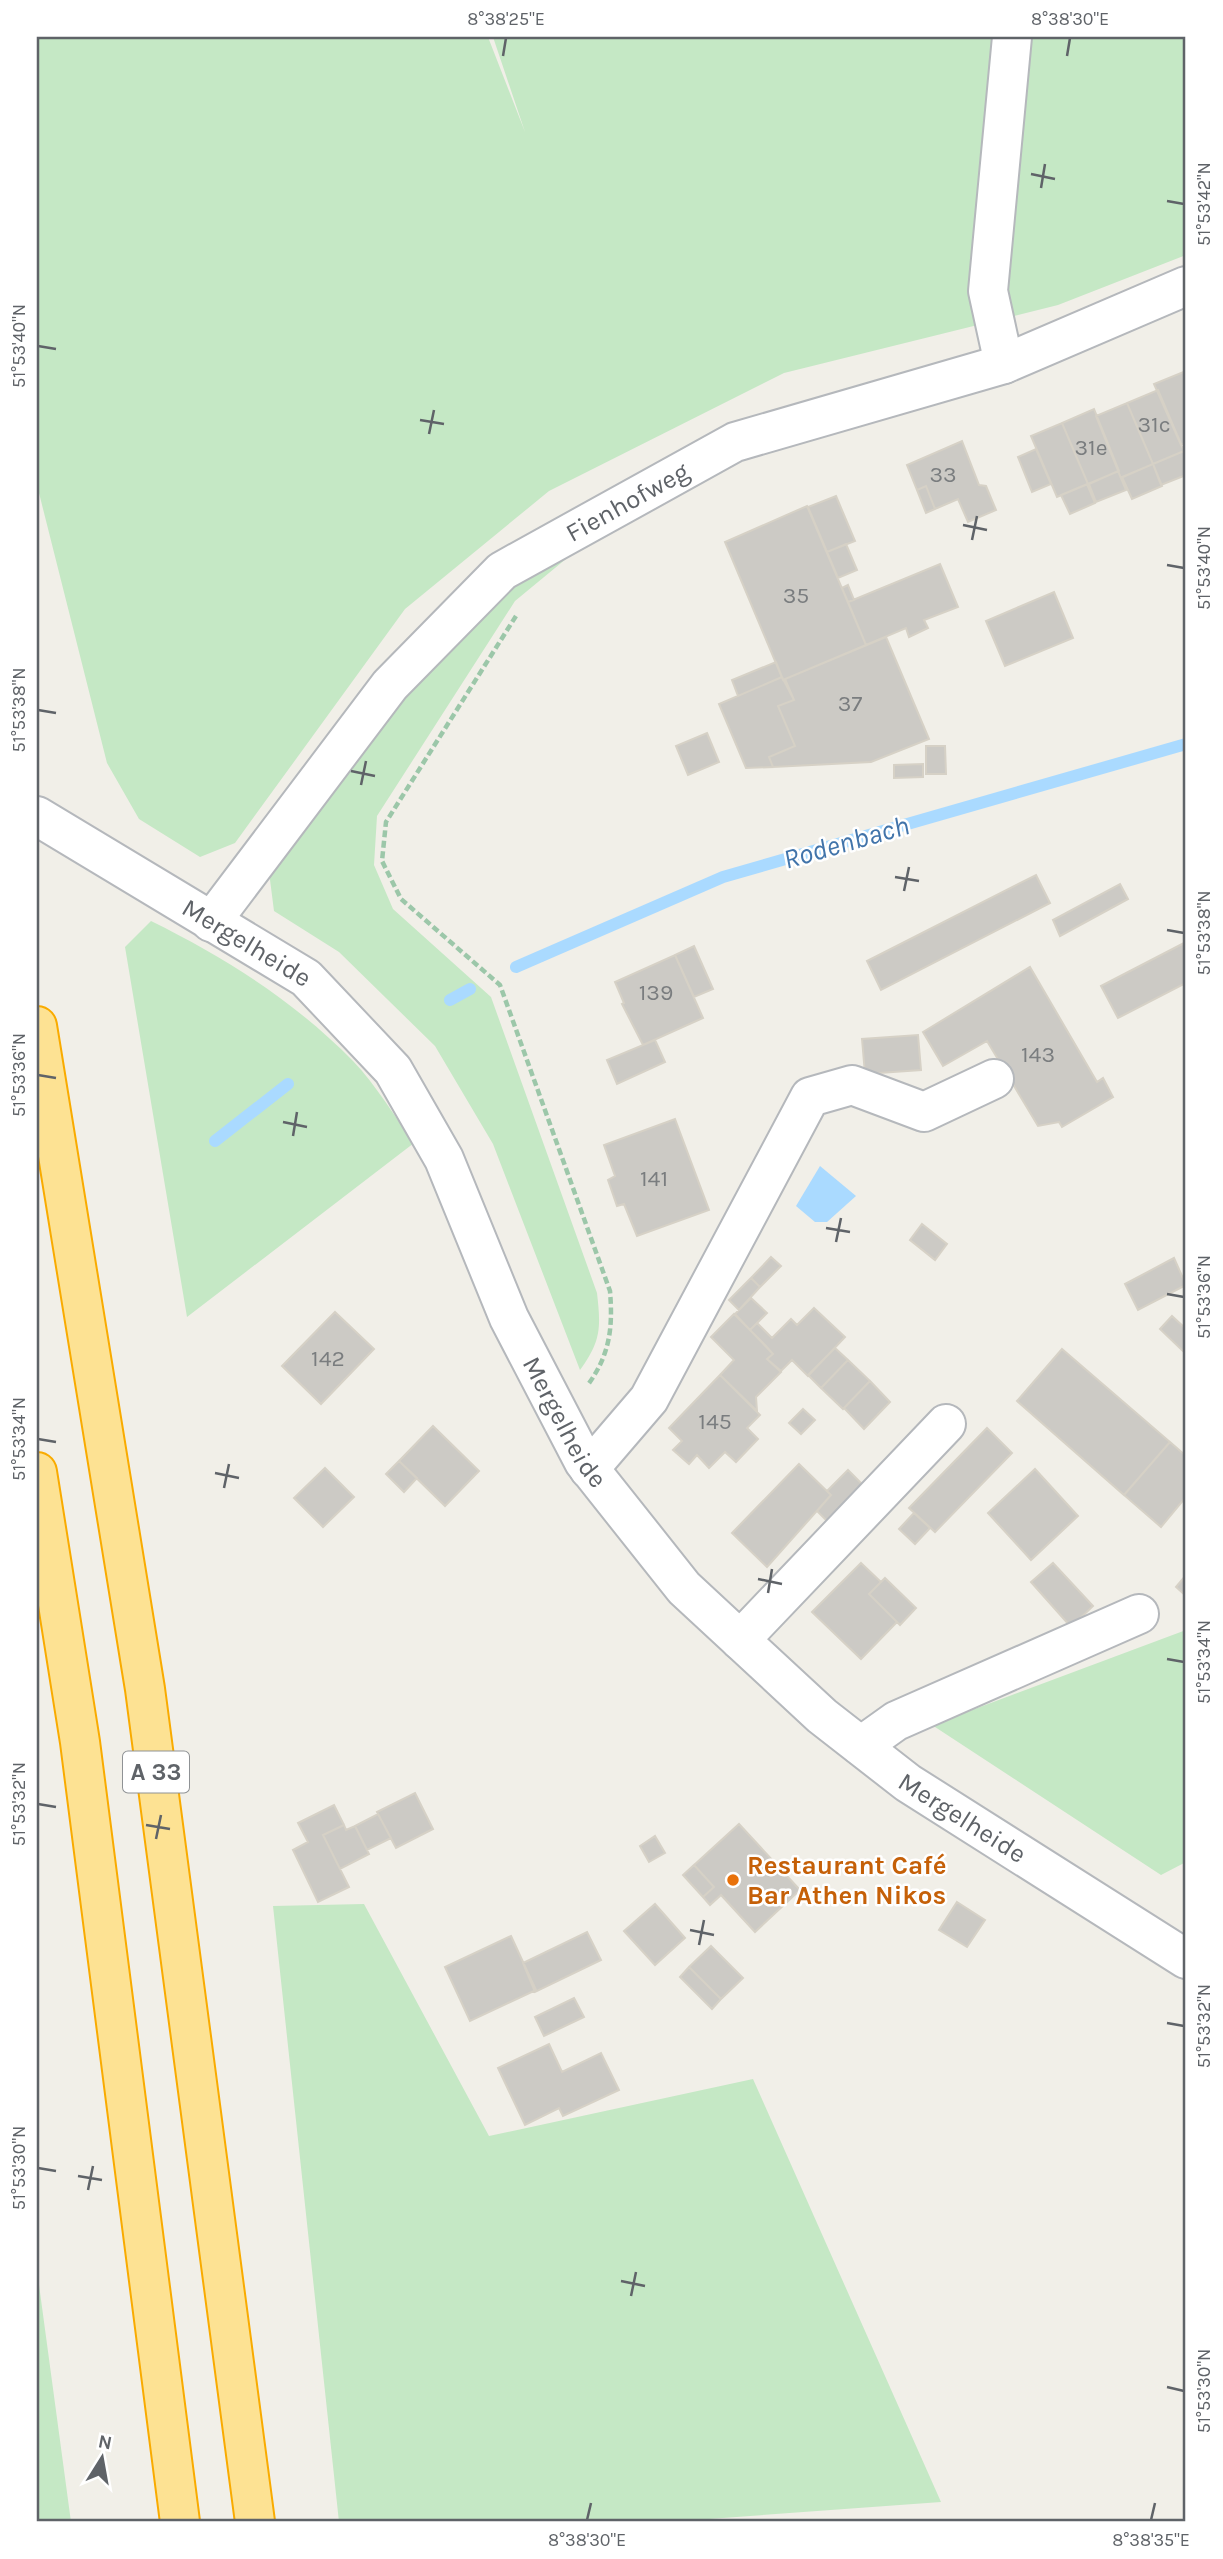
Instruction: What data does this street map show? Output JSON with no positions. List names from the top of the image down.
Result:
{
  "streets": {
    "highway": ["A 33"],
    "street": ["Fienhofweg", "Mergelheide"]
  },
  "crossings": [
    ["Fienhofweg", "Mergelheide"]
  ],
  "water": ["Rodenbach"],
  "places": ["Restaurant Café Bar Athen Nikos"],
  "house_numbers": [
    "31c",
    "31e",
    "33",
    "35",
    "37",
    "139",
    "143",
    "141",
    "142",
    "145"
  ],
  "north": "top",
  "coordinates": [
    "8°38'25\"E",
    "8°38'30\"E",
    "51°53'42\"N",
    "51°53'40\"N",
    "51°53'38\"N",
    "51°53'36\"N",
    "51°53'34\"N",
    "51°53'32\"N",
    "51°53'30\"N",
    "8°38'35\"E"
  ]
}
